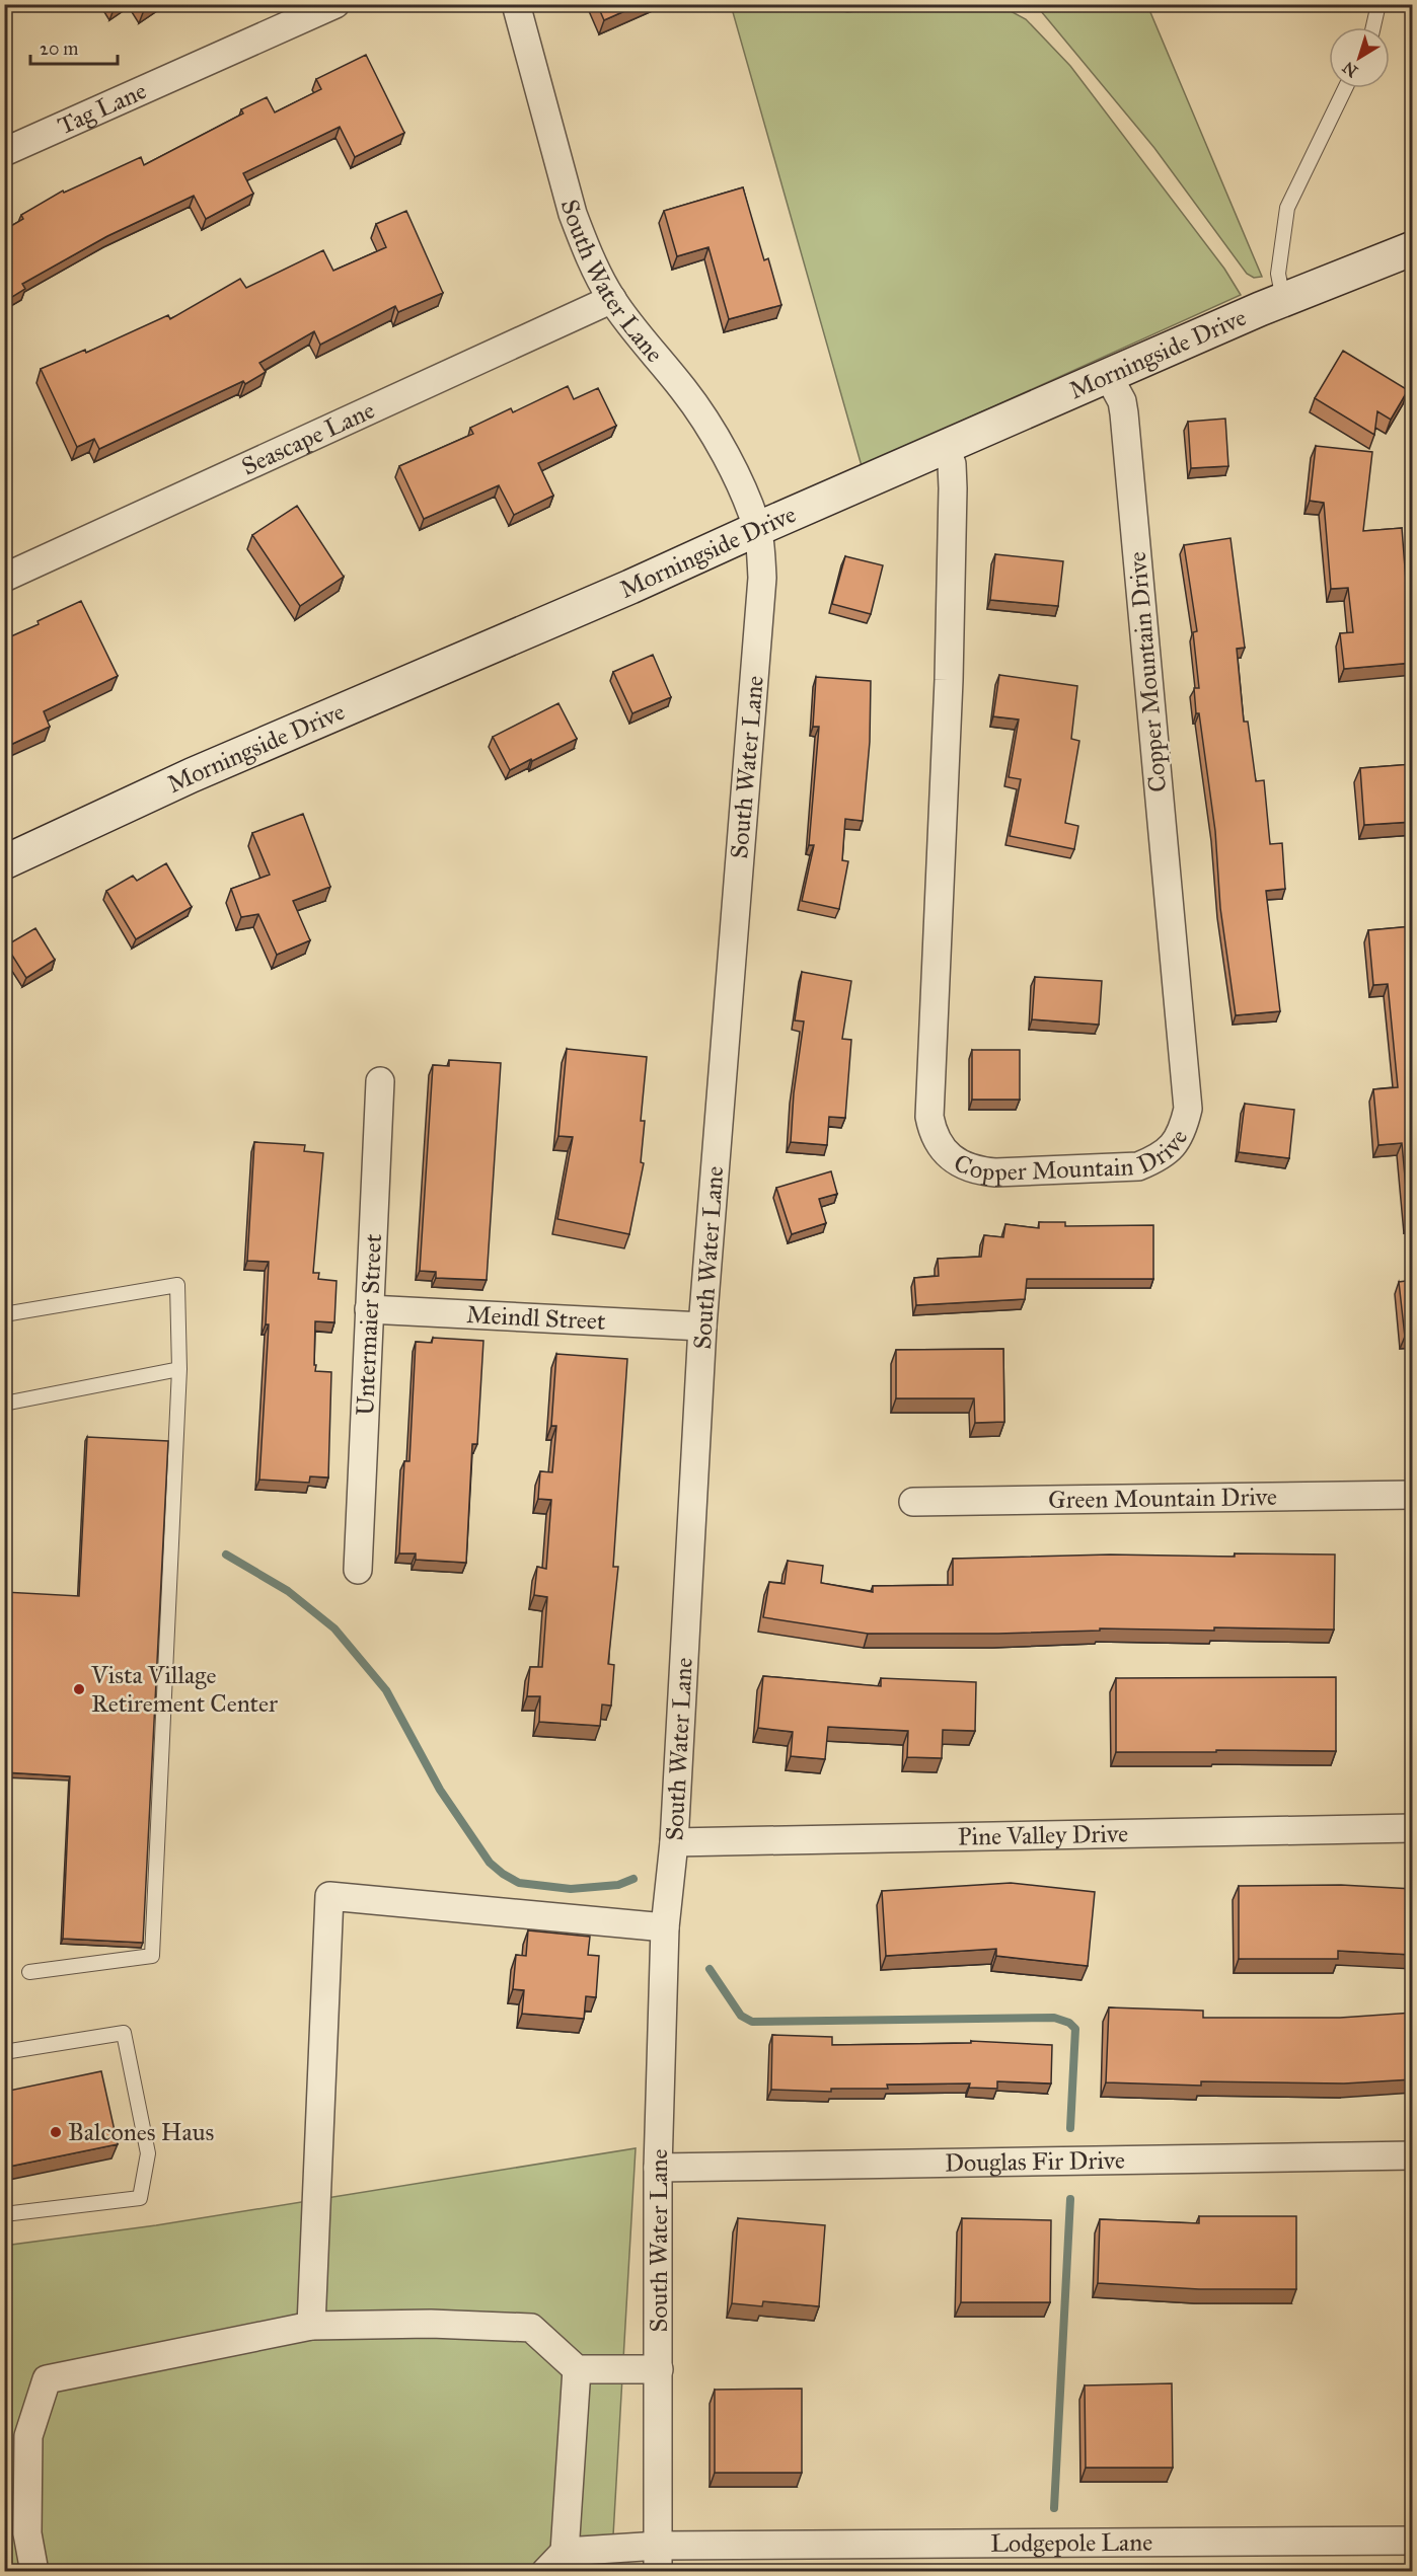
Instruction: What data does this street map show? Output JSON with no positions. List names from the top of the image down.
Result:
{
  "streets": {
    "street": [
      "Tag Lane",
      "South Water Lane",
      "Morningside Drive",
      "Seascape Lane",
      "Copper Mountain Drive",
      "Meindl Street",
      "Untermaier Street",
      "Green Mountain Drive",
      "Pine Valley Drive",
      "Douglas Fir Drive",
      "Lodgepole Lane"
    ]
  },
  "crossings": [
    ["South Water Lane", "Morningside Drive"],
    ["South Water Lane", "Seascape Lane"],
    ["South Water Lane", "Meindl Street"],
    ["South Water Lane", "Pine Valley Drive"],
    ["South Water Lane", "Douglas Fir Drive"],
    ["South Water Lane", "Lodgepole Lane"],
    ["Morningside Drive", "Copper Mountain Drive"],
    ["Meindl Street", "Untermaier Street"]
  ],
  "places": ["Vista Village Retirement Center", "Balcones Haus"],
  "scale_bar": "20 m",
  "north": "bottom left"
}
